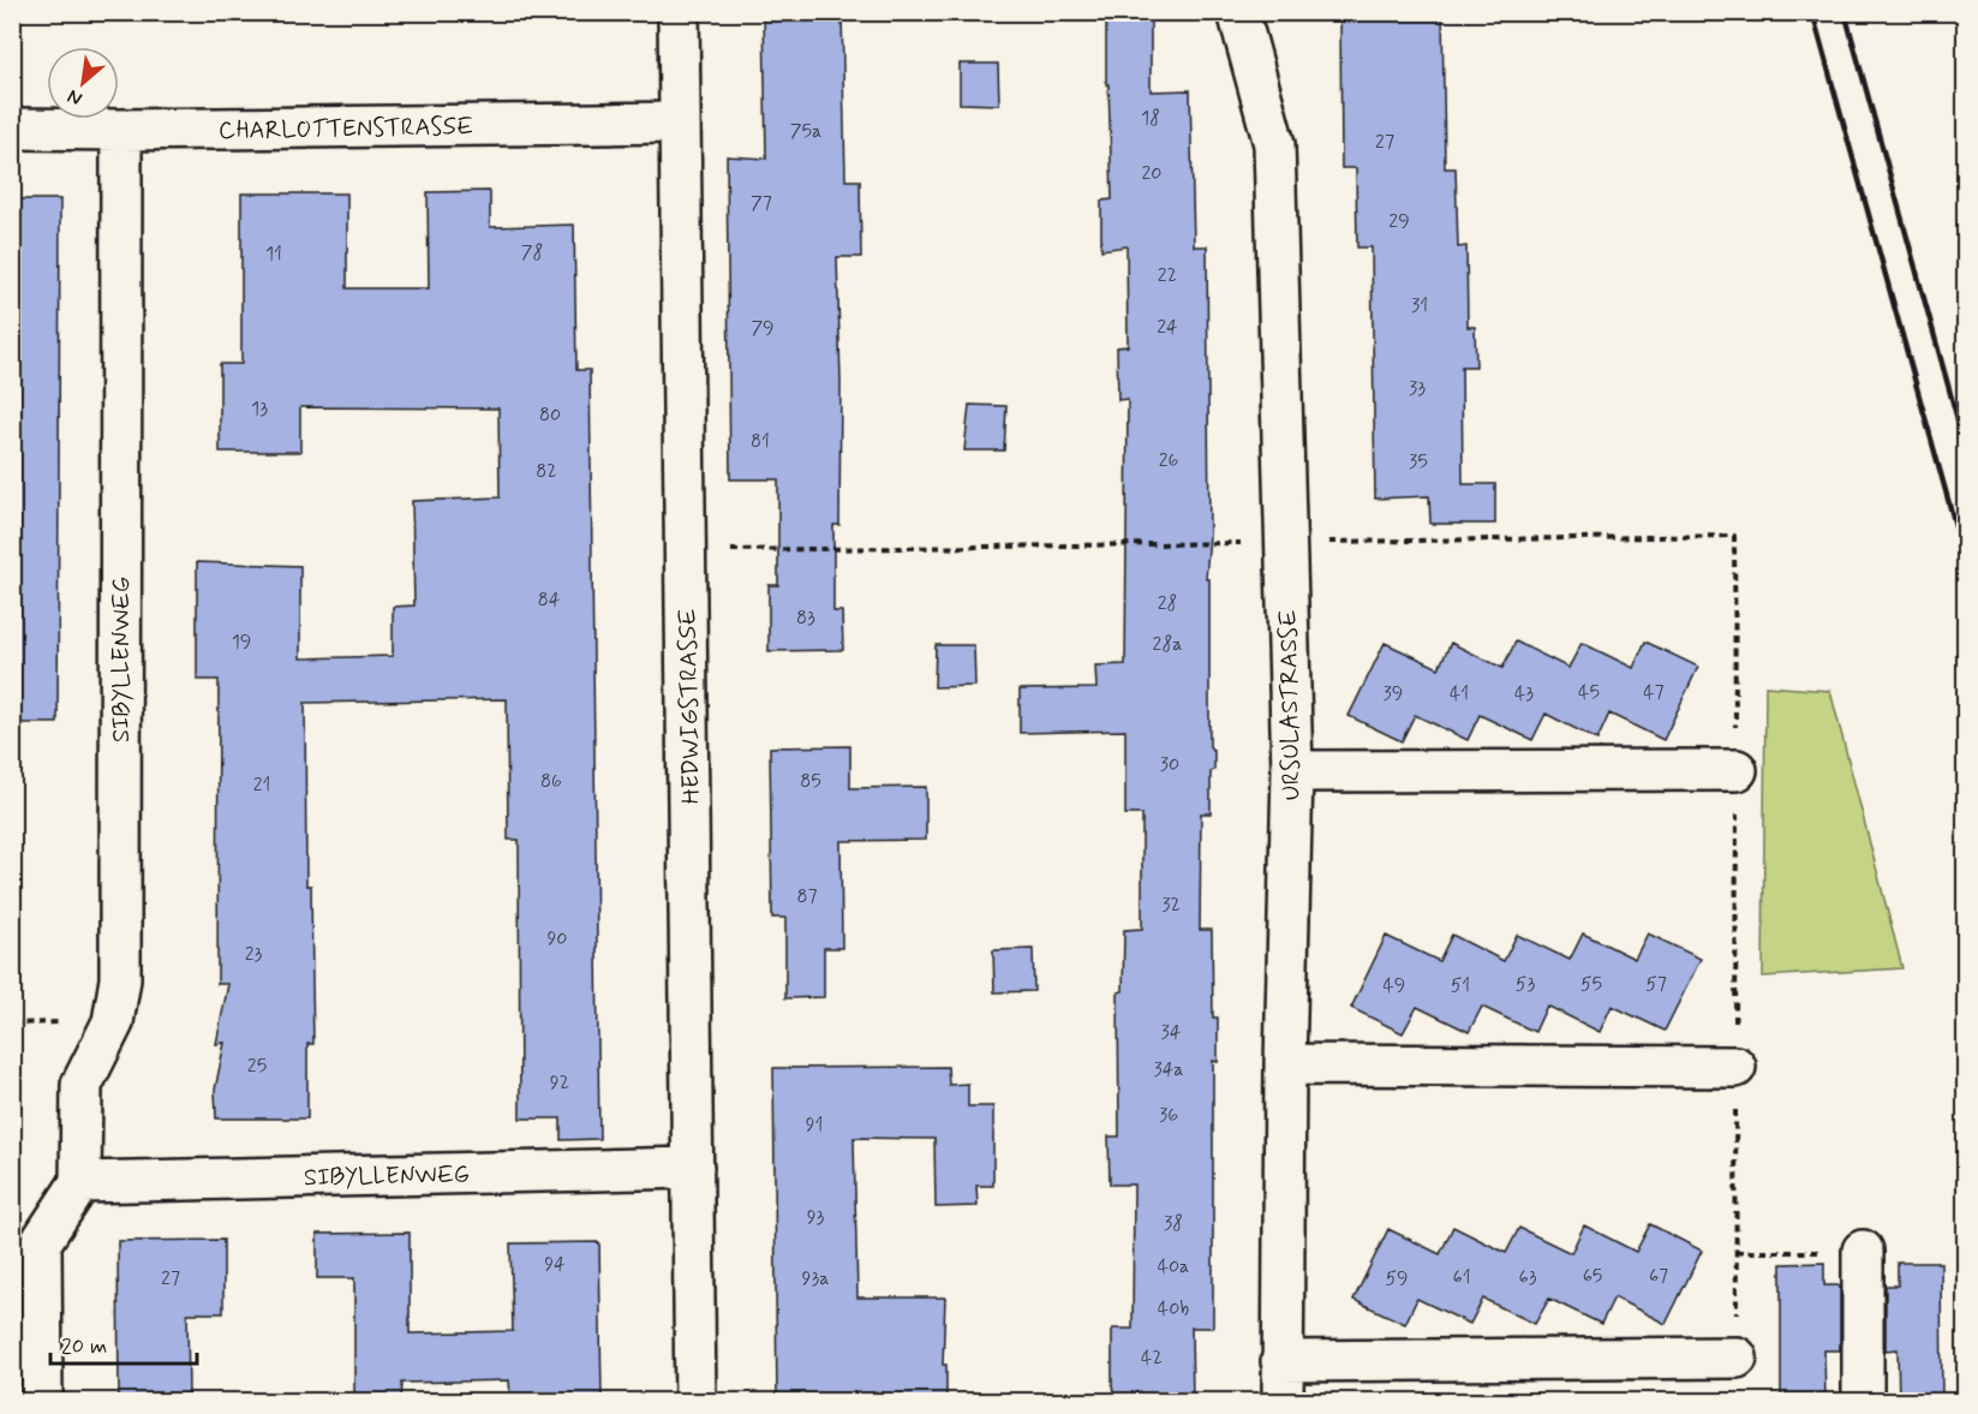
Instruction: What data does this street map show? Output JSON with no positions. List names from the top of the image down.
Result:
{
  "streets": {
    "street": [
      "CHARLOTTENSTRASSE",
      "SIBYLLENWEG",
      "URSULASTRASSE",
      "HEDWIGSTRASSE"
    ]
  },
  "crossings": [
    ["CHARLOTTENSTRASSE", "SIBYLLENWEG"],
    ["CHARLOTTENSTRASSE", "HEDWIGSTRASSE"],
    ["SIBYLLENWEG", "HEDWIGSTRASSE"]
  ],
  "house_numbers": [
    "18",
    "75a",
    "27",
    "20",
    "77",
    "29",
    "78",
    "11",
    "22",
    "31",
    "24",
    "79",
    "33",
    "13",
    "80",
    "81",
    "26",
    "35",
    "82",
    "84",
    "28",
    "83",
    "19",
    "28a",
    "45",
    "47",
    "39",
    "41",
    "43",
    "30",
    "86",
    "85",
    "21",
    "87",
    "32",
    "90",
    "23",
    "53",
    "55",
    "57",
    "49",
    "51",
    "34",
    "25",
    "34a",
    "92",
    "36",
    "91",
    "93",
    "38",
    "94",
    "40a",
    "65",
    "67",
    "61",
    "63",
    "27",
    "93a",
    "59",
    "40b",
    "42"
  ],
  "scale_bar": "20 m",
  "north": "bottom left"
}
